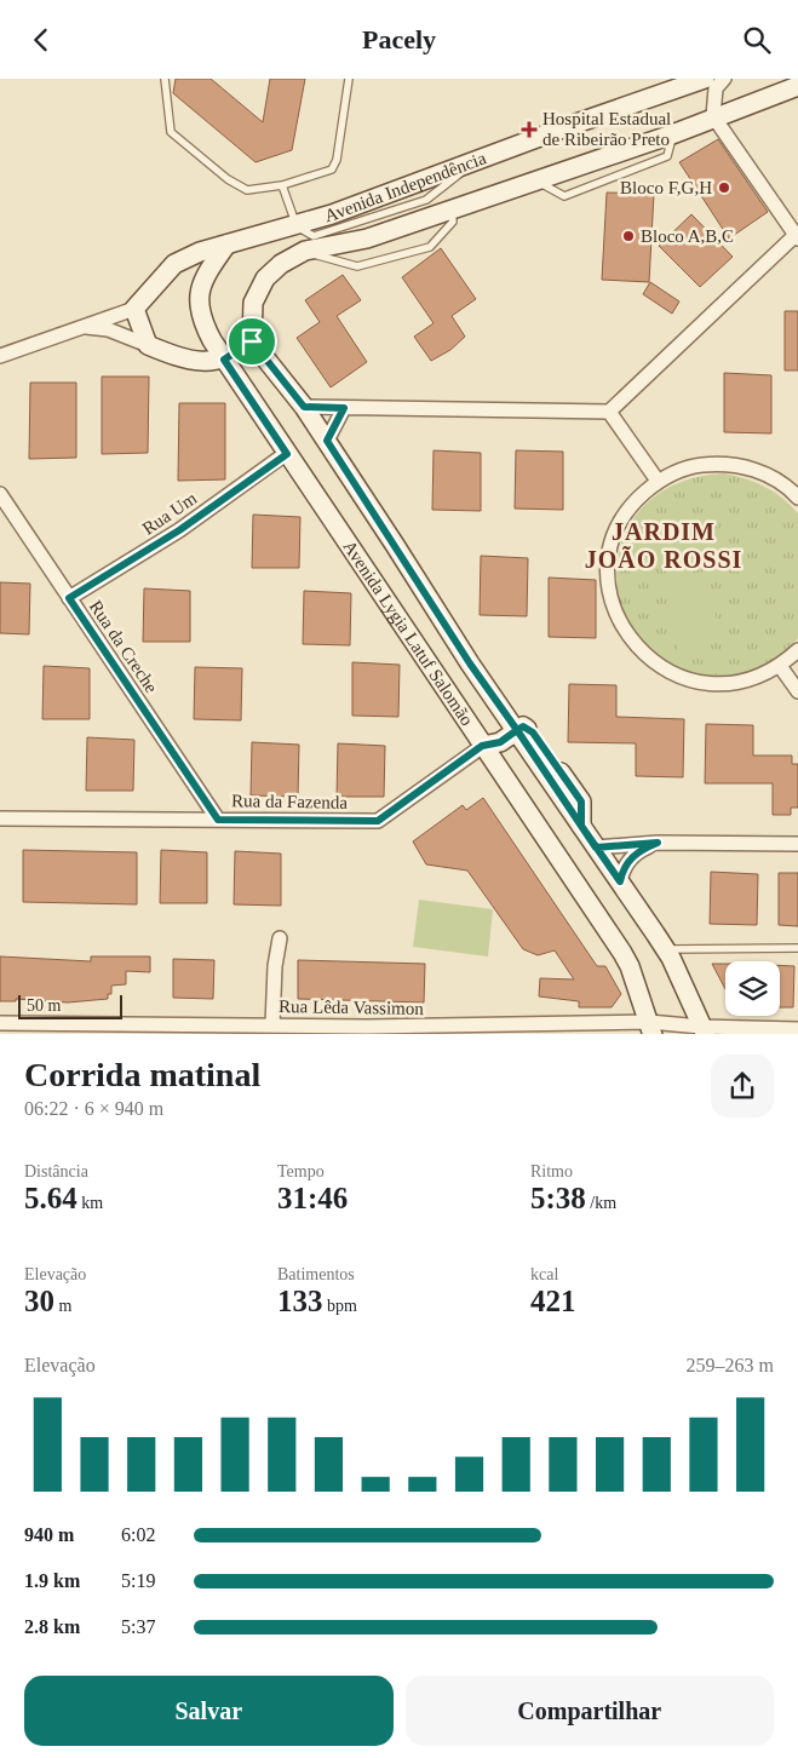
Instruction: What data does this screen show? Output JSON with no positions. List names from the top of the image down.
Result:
{
  "streets": {
    "main road": ["Avenida Independência", "Avenida Lygia Latuf Salomão"],
    "street": [
      "Rua Um",
      "Rua da Creche",
      "Rua da Fazenda",
      "Rua Lêda Vassimon"
    ]
  },
  "crossings": [
    ["Avenida Independência", "Avenida Lygia Latuf Salomão"],
    ["Rua Um", "Avenida Lygia Latuf Salomão"],
    ["Rua Um", "Rua da Creche"],
    ["Avenida Lygia Latuf Salomão", "Rua da Fazenda"],
    ["Avenida Lygia Latuf Salomão", "Rua Lêda Vassimon"],
    ["Rua da Creche", "Rua da Fazenda"]
  ],
  "districts": ["JARDIM JOÃO ROSSI"],
  "places": {
    "health": ["Hospital Estadual de Ribeirão Preto"],
    "other": ["Bloco F,G,H", "Bloco A,B,C"]
  },
  "scale_bar": "50 m",
  "page": {
    "header": "Pacely",
    "scale": "50 m",
    "heading": ["Corrida matinal", "06:22 · 6 × 940 m"],
    "stats": [
      ["Distância", "5.64 km"],
      ["Tempo", "31:46"],
      ["Ritmo", "5:38 /km"],
      ["Elevação", "30 m"],
      ["Batimentos", "133 bpm"],
      ["kcal", "421"]
    ],
    "chart": ["Elevação", "259–263 m"],
    "list": [
      {
        "name": "940 m",
        "note": "6:02"
      },
      {
        "name": "1.9 km",
        "note": "5:19"
      },
      {
        "name": "2.8 km",
        "note": "5:37"
      }
    ],
    "buttons": ["Salvar", "Compartilhar"]
  }
}
